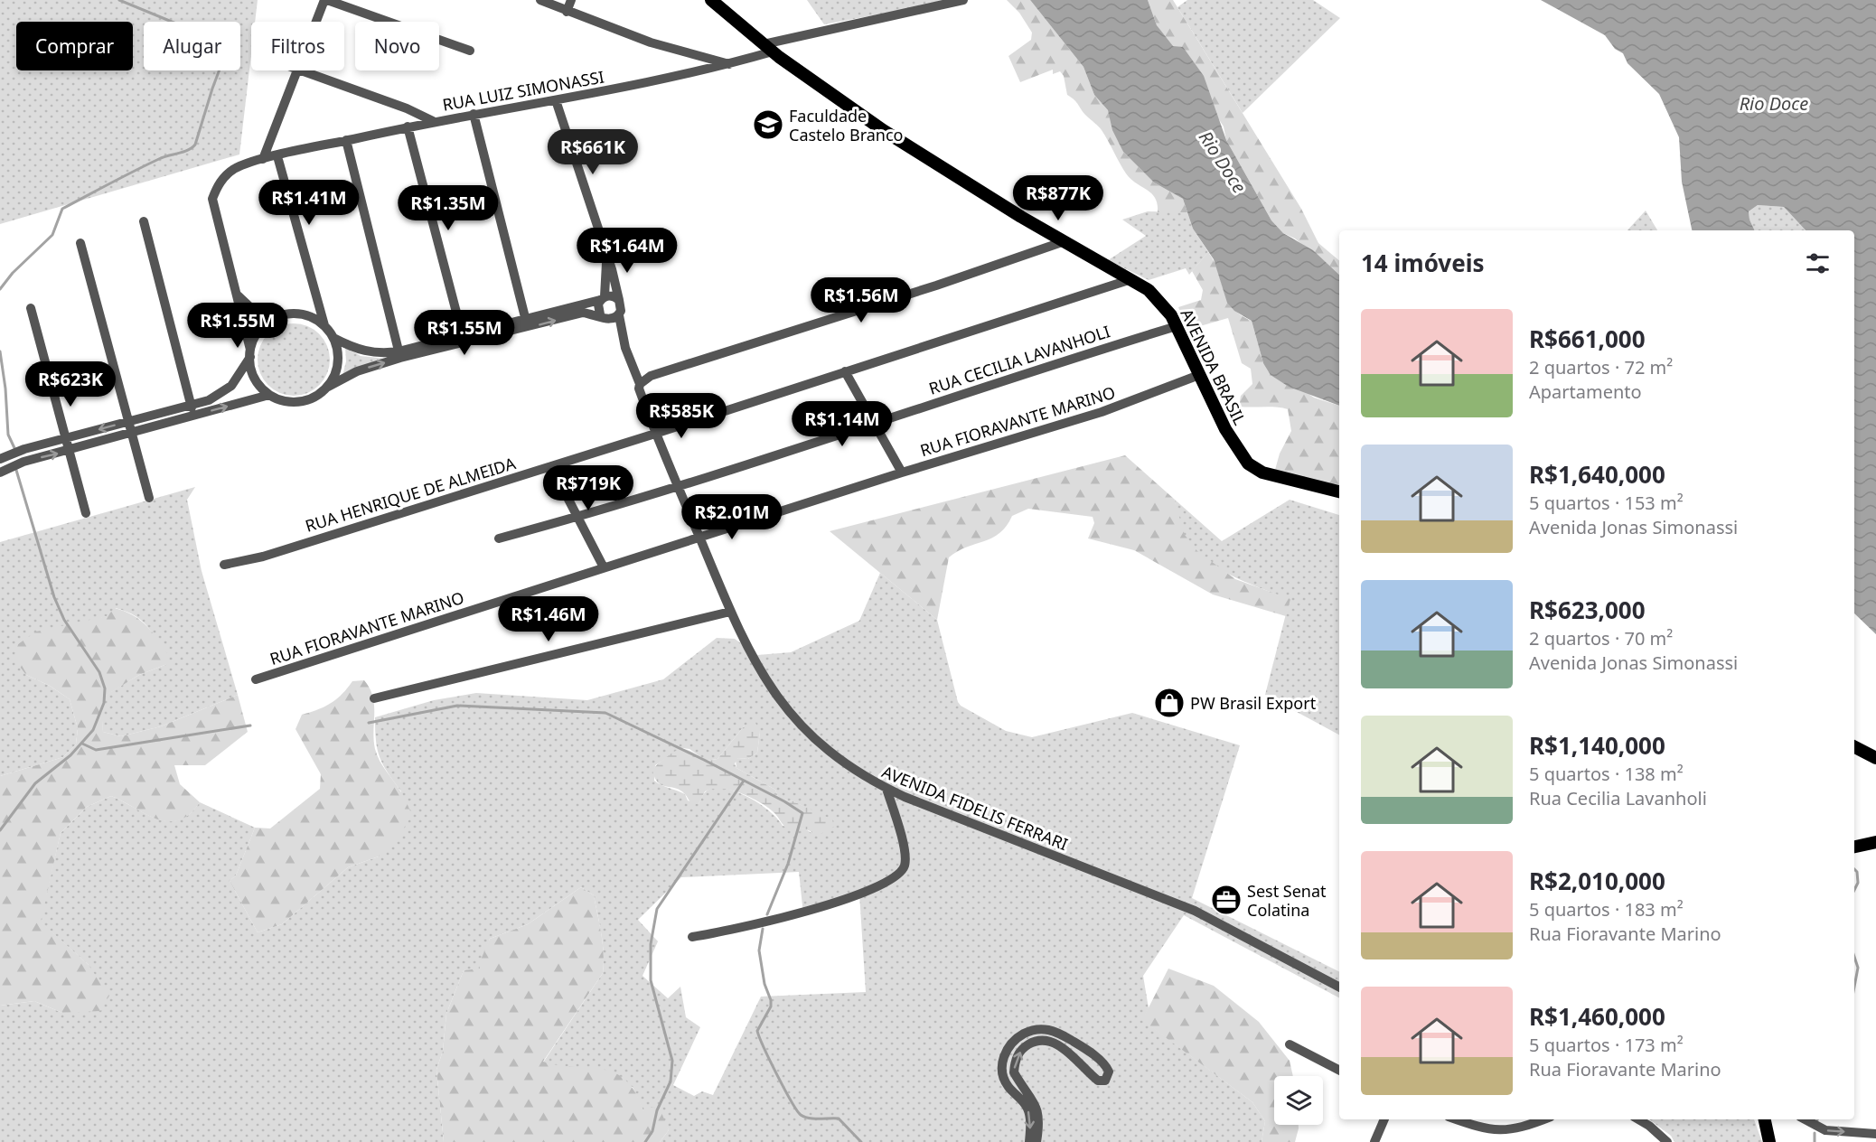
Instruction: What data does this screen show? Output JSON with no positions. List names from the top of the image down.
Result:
{
  "streets": {
    "main road": ["AVENIDA BRASIL"],
    "street": [
      "RUA LUIZ SIMONASSI",
      "RUA CECILIA LAVANHOLI",
      "RUA FIORAVANTE MARINO",
      "RUA HENRIQUE DE ALMEIDA",
      "AVENIDA FIDELIS FERRARI"
    ]
  },
  "crossings": [
    ["RUA LUIZ SIMONASSI", "AVENIDA BRASIL"],
    ["RUA CECILIA LAVANHOLI", "AVENIDA BRASIL"],
    ["RUA CECILIA LAVANHOLI", "AVENIDA FIDELIS FERRARI"],
    ["AVENIDA BRASIL", "RUA FIORAVANTE MARINO"],
    ["AVENIDA BRASIL", "RUA HENRIQUE DE ALMEIDA"],
    ["RUA FIORAVANTE MARINO", "AVENIDA FIDELIS FERRARI"],
    ["RUA HENRIQUE DE ALMEIDA", "AVENIDA FIDELIS FERRARI"]
  ],
  "water": ["Rio Doce"],
  "places": {
    "school or university": ["Faculdade Castelo Branco"],
    "shop": ["PW Brasil Export"],
    "office": ["Sest Senat Colatina"]
  },
  "page": {
    "chip": [
      "Comprar",
      "Alugar",
      "Filtros",
      "Novo"
    ],
    "price": [
      "R$661K",
      "R$877K",
      "R$1.41M",
      "R$1.35M",
      "R$1.64M",
      "R$1.56M",
      "R$1.55M",
      "R$1.55M",
      "R$623K",
      "R$585K",
      "R$1.14M",
      "R$719K",
      "R$2.01M",
      "R$1.46M"
    ],
    "heading": "14 imóveis",
    "list": [
      {
        "name": "R$661,000",
        "note": "2 quartos · 72 m² · Apartamento"
      },
      {
        "name": "R$1,640,000",
        "note": "5 quartos · 153 m² · Avenida Jonas Simonassi"
      },
      {
        "name": "R$623,000",
        "note": "2 quartos · 70 m² · Avenida Jonas Simonassi"
      },
      {
        "name": "R$1,140,000",
        "note": "5 quartos · 138 m² · Rua Cecilia Lavanholi"
      },
      {
        "name": "R$2,010,000",
        "note": "5 quartos · 183 m² · Rua Fioravante Marino"
      },
      {
        "name": "R$1,460,000",
        "note": "5 quartos · 173 m² · Rua Fioravante Marino"
      }
    ]
  }
}
